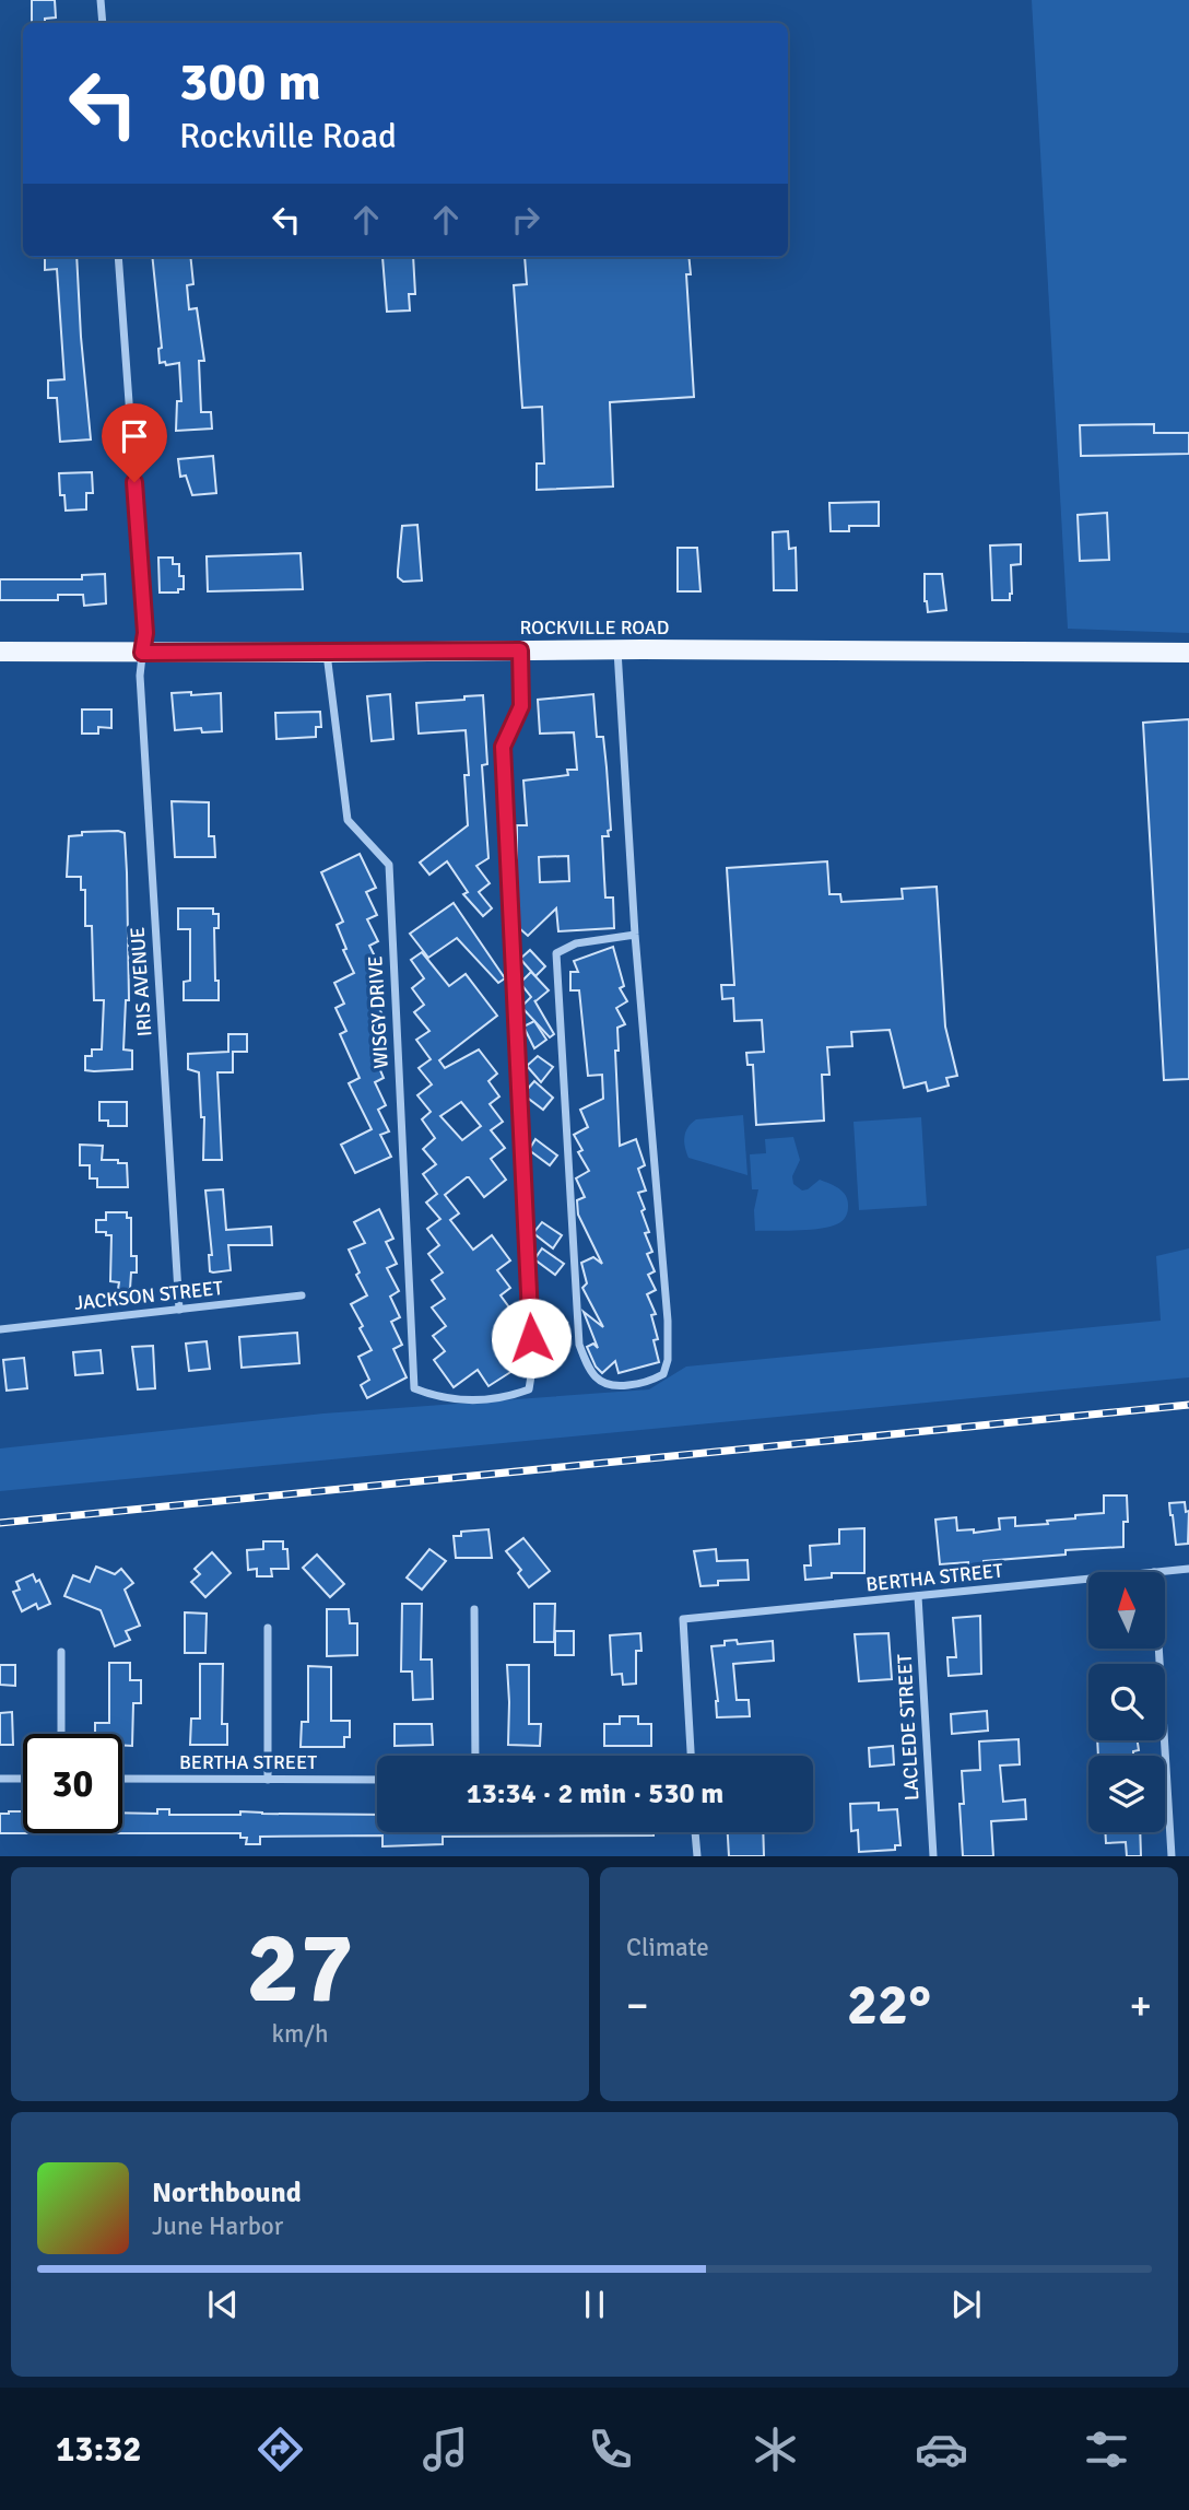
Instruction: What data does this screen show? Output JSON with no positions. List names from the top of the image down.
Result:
{
  "streets": {
    "main road": ["ROCKVILLE ROAD"],
    "street": [
      "IRIS AVENUE",
      "WISGY DRIVE",
      "JACKSON STREET",
      "BERTHA STREET",
      "LACLEDE STREET"
    ]
  },
  "crossings": [
    ["ROCKVILLE ROAD", "IRIS AVENUE"],
    ["ROCKVILLE ROAD", "WISGY DRIVE"],
    ["IRIS AVENUE", "JACKSON STREET"],
    ["BERTHA STREET", "LACLEDE STREET"]
  ],
  "north": "top",
  "page": {
    "turn": ["300 m", "Rockville Road"],
    "limit": "30",
    "trip": "13:34 · 2 min · 530 m",
    "tile": [
      ["27", "km/h"],
      "Climate"
    ],
    "heat": ["−", "22°", "+"],
    "song": ["Northbound", "June Harbor"],
    "tabs": "13:32"
  }
}
